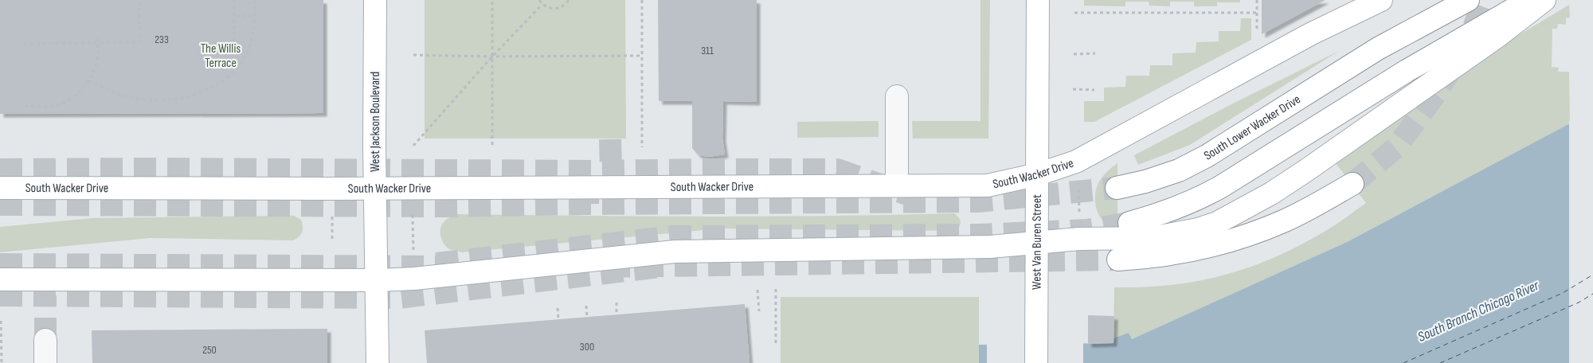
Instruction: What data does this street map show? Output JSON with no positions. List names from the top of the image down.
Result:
{
  "streets": {
    "main road": [
      "West Jackson Boulevard",
      "South Lower Wacker Drive",
      "South Wacker Drive",
      "West Van Buren Street"
    ]
  },
  "crossings": [
    ["West Jackson Boulevard", "South Wacker Drive"],
    ["South Wacker Drive", "West Van Buren Street"]
  ],
  "water": ["South Branch Chicago River"],
  "parks": ["The Willis Terrace"],
  "house_numbers": [
    "233",
    "311",
    "300",
    "250"
  ]
}
